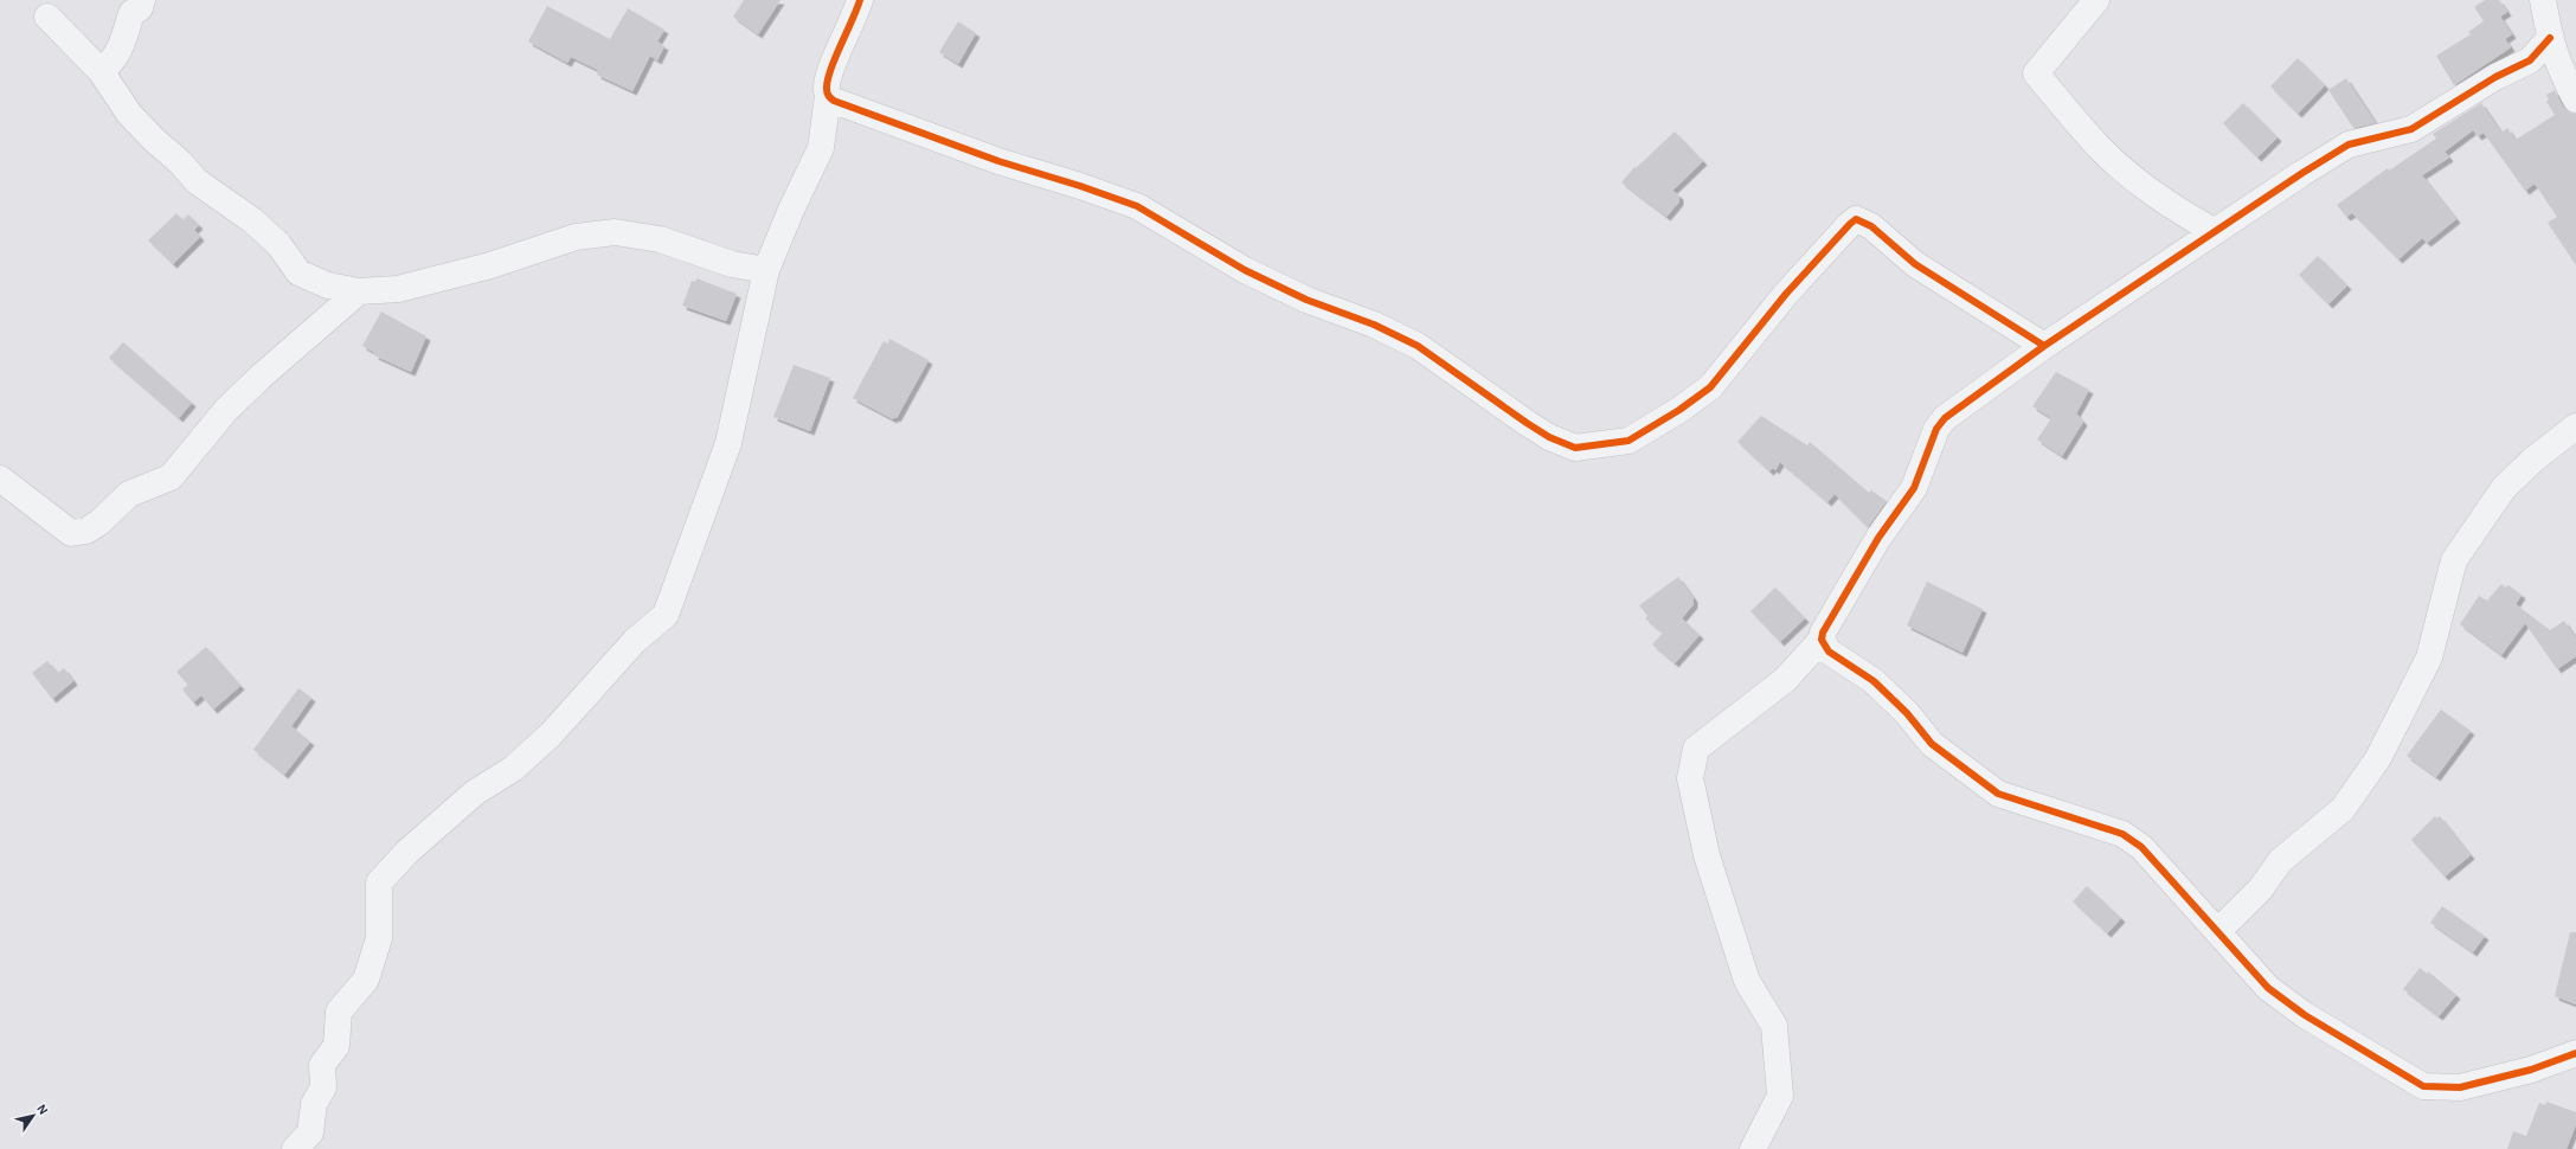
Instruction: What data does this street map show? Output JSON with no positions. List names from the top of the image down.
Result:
{
  "north": "top right"
}
